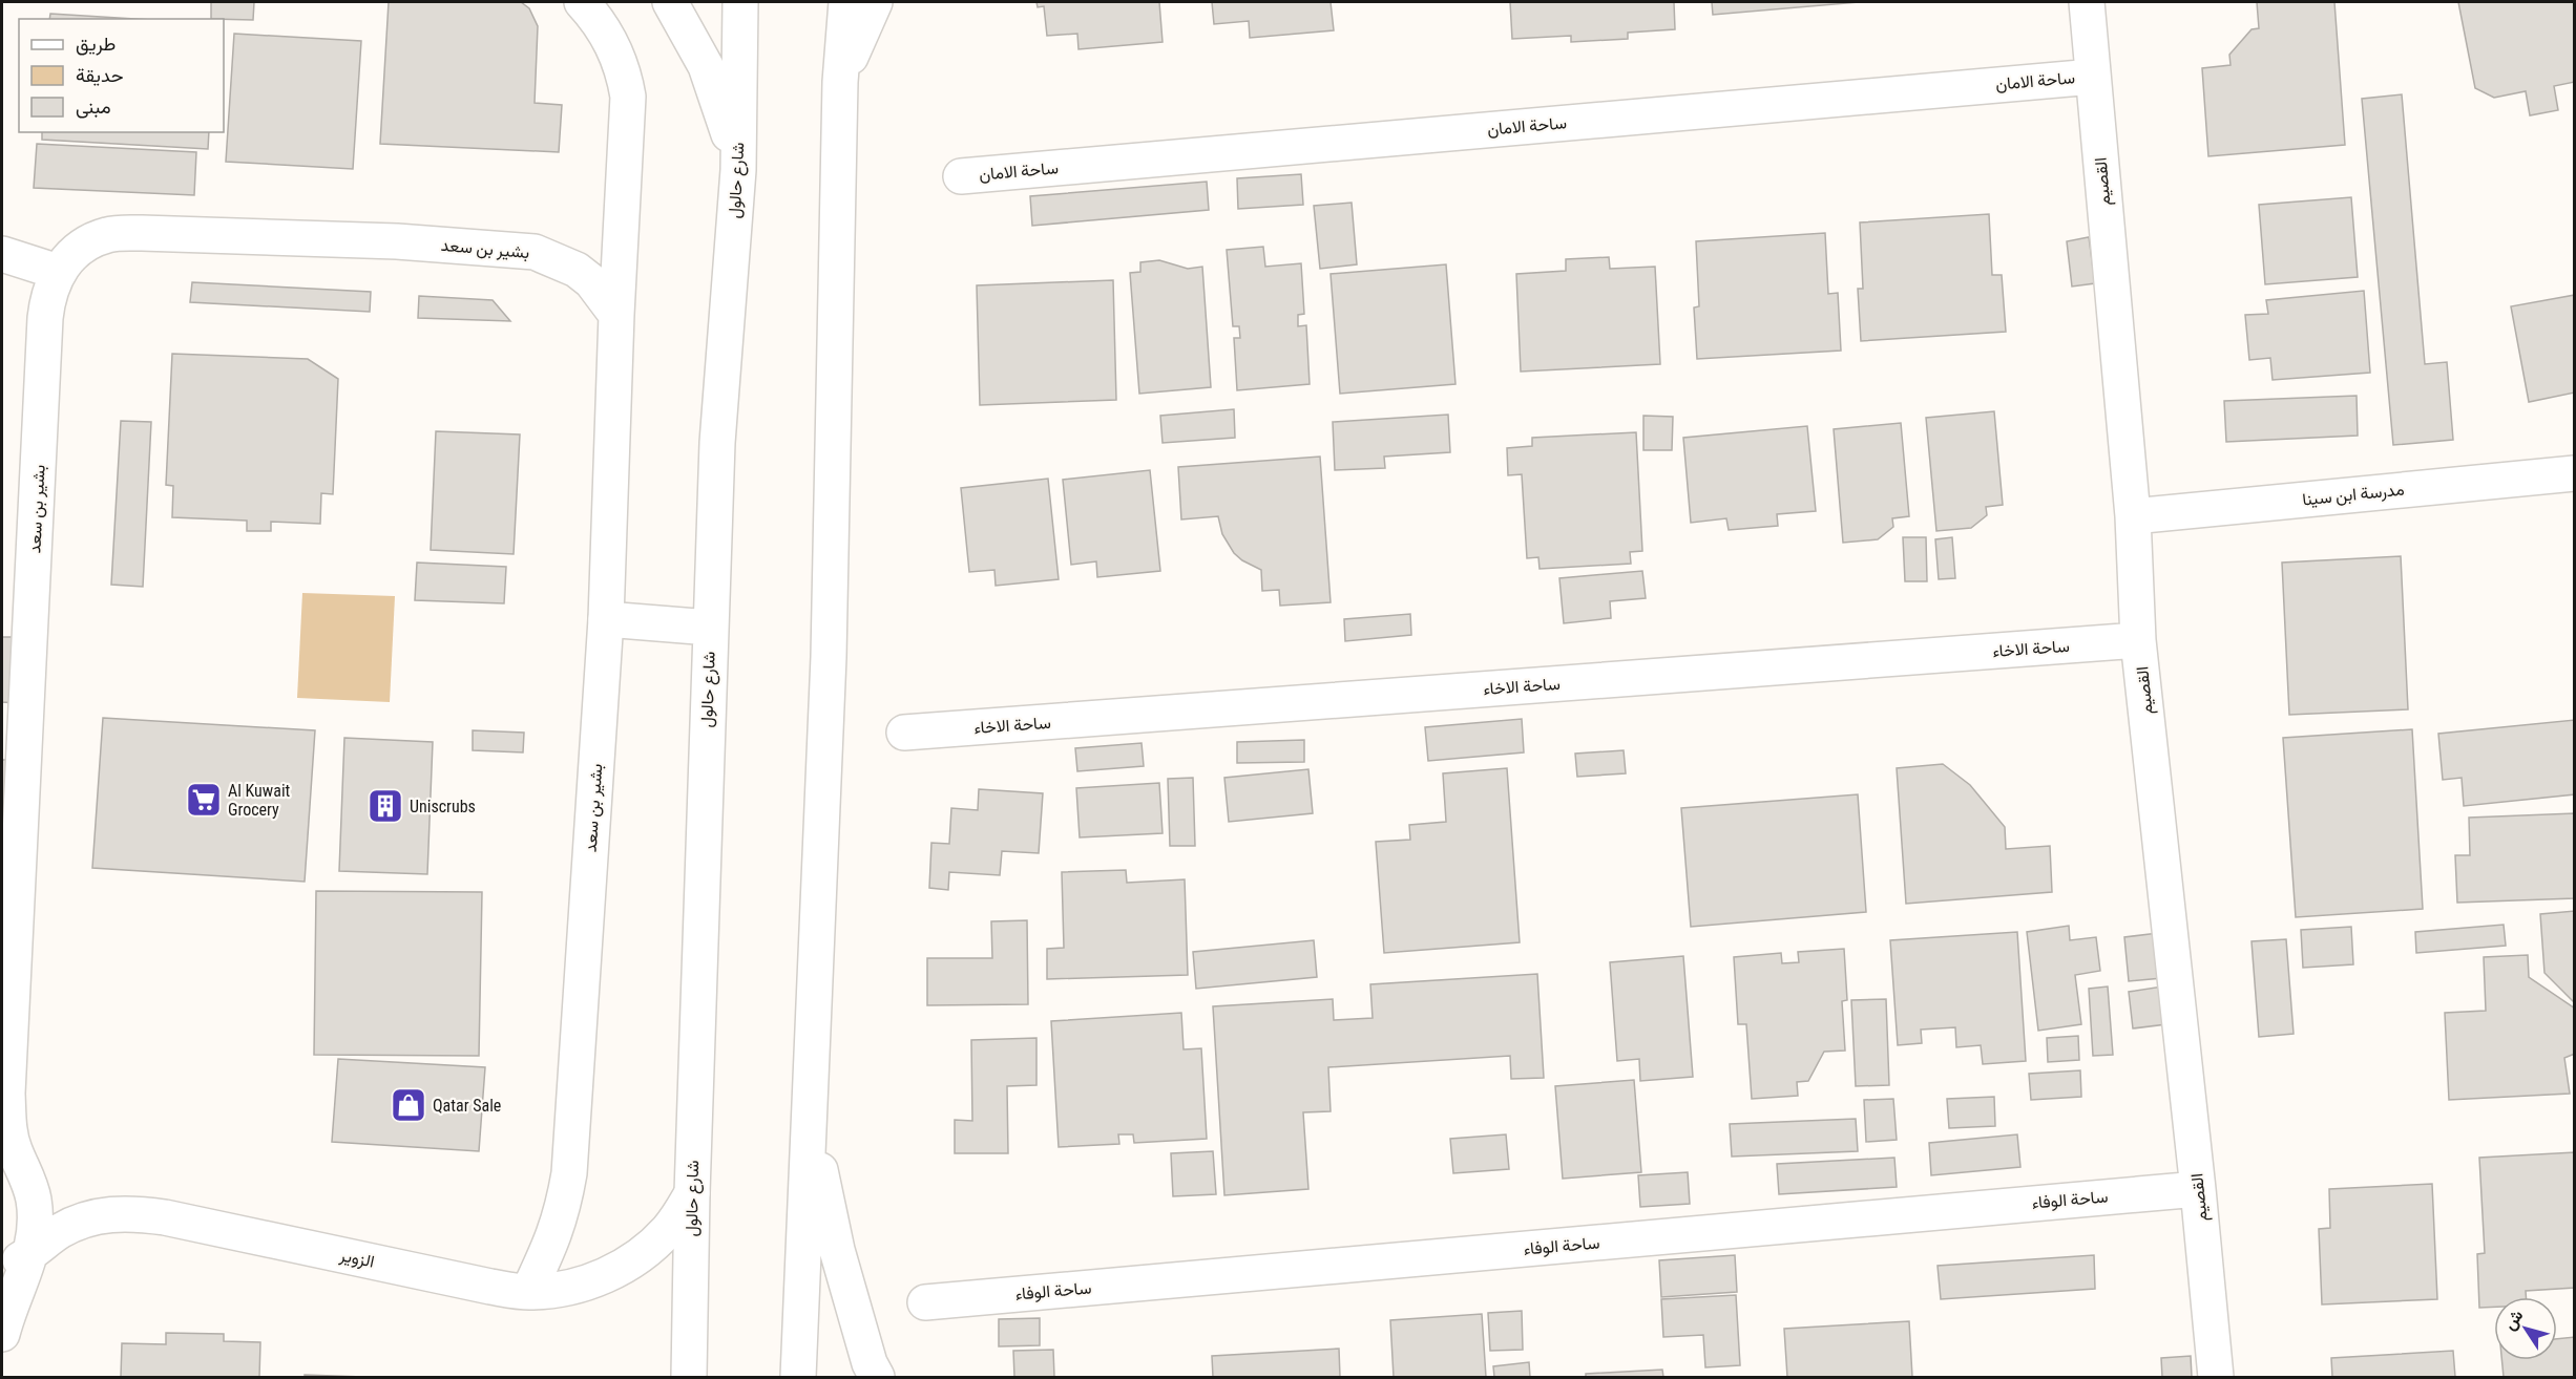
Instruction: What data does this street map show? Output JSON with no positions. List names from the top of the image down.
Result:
{
  "streets": {
    "street": [
      "ساحة الامان",
      "شارع حالول",
      "القصيم",
      "بشير بن سعد",
      "مدرسة ابن سينا",
      "ساحة الاخاء",
      "ساحة الوفاء",
      "الزوير"
    ]
  },
  "crossings": [
    ["ساحة الامان", "القصيم"],
    ["شارع حالول", "الزوير"],
    ["القصيم", "مدرسة ابن سينا"],
    ["القصيم", "ساحة الاخاء"],
    ["القصيم", "ساحة الوفاء"],
    ["بشير بن سعد", "الزوير"]
  ],
  "places": {
    "supermarket": ["Al Kuwait Grocery"],
    "building": ["Uniscrubs"],
    "shop": ["Qatar Sale"]
  },
  "legend": ["طريق", "حديقة", "مبنى"],
  "north": "top left"
}
